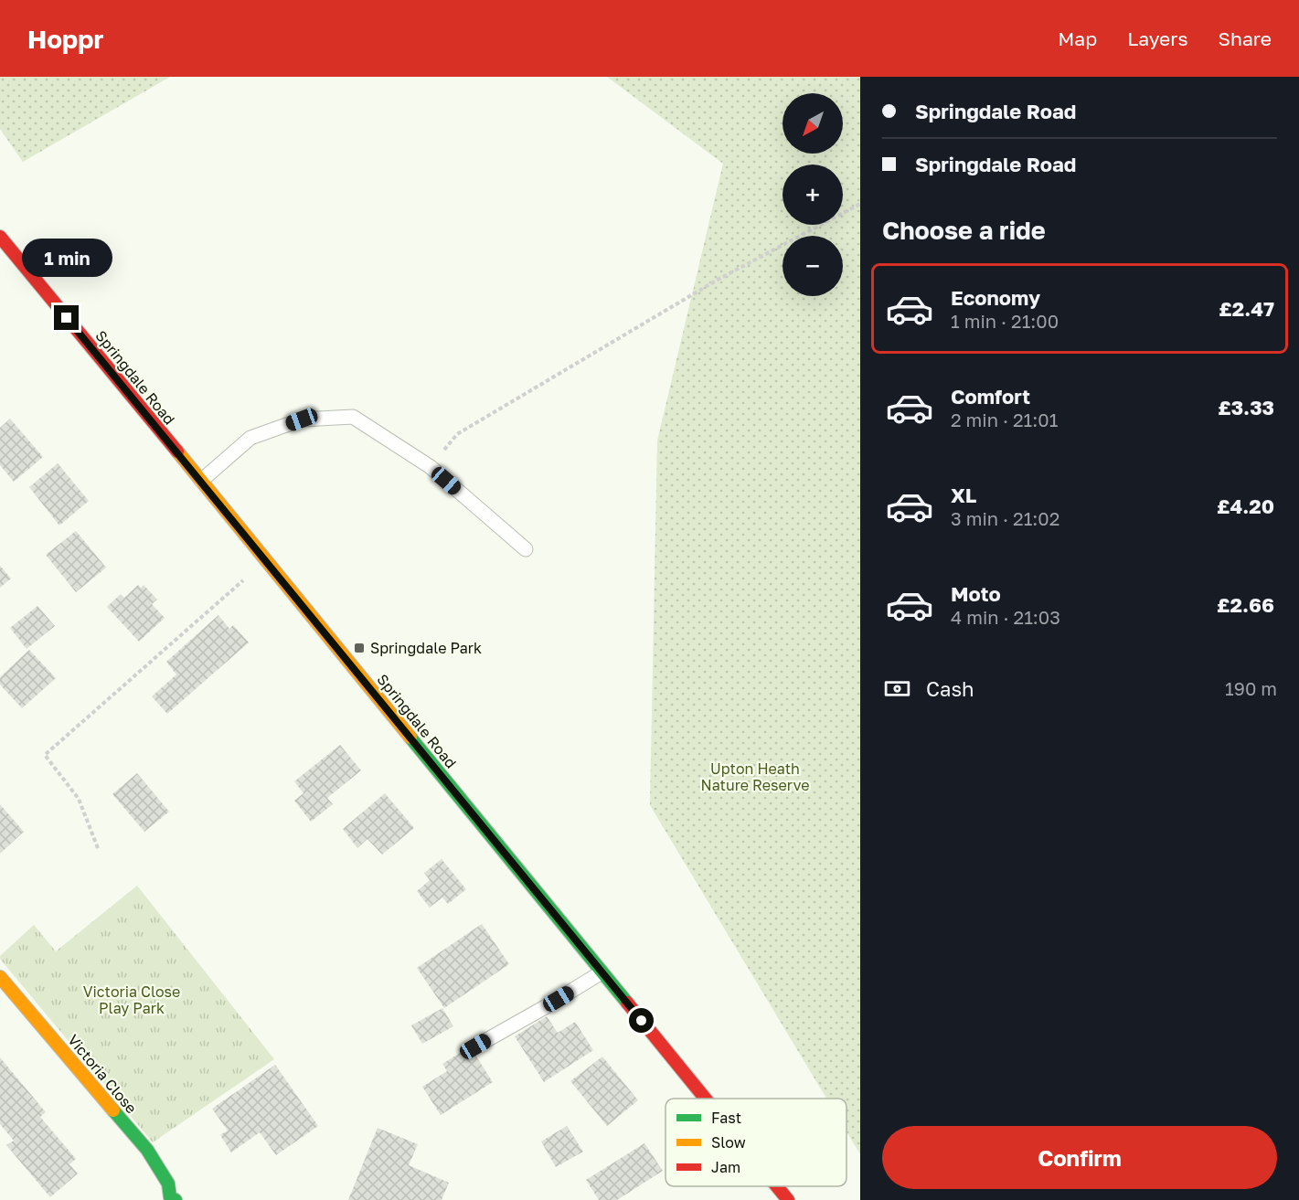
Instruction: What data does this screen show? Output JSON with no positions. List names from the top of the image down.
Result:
{
  "streets": {
    "street": ["Springdale Road", "Victoria Close"]
  },
  "parks": ["Upton Heath Nature Reserve", "Victoria Close Play Park"],
  "places": {
    "transit": ["Springdale Park"]
  },
  "legend": ["Fast", "Slow", "Jam"],
  "north": "bottom left",
  "page": {
    "header": "Hoppr",
    "nav": ["Map", "Layers", "Share"],
    "banner": ["Springdale Road", "Springdale Road"],
    "map_buttons": ["+", "−"],
    "heading": "Choose a ride",
    "bubble": "1 min",
    "list": [
      {
        "name": "Economy",
        "note": "1 min · 21:00",
        "value": "£2.47"
      },
      {
        "name": "Comfort",
        "note": "2 min · 21:01",
        "value": "£3.33"
      },
      {
        "name": "XL",
        "note": "3 min · 21:02",
        "value": "£4.20"
      },
      {
        "name": "Moto",
        "note": "4 min · 21:03",
        "value": "£2.66"
      }
    ],
    "pay": ["Cash", "190 m"],
    "buttons": "Confirm"
  }
}
